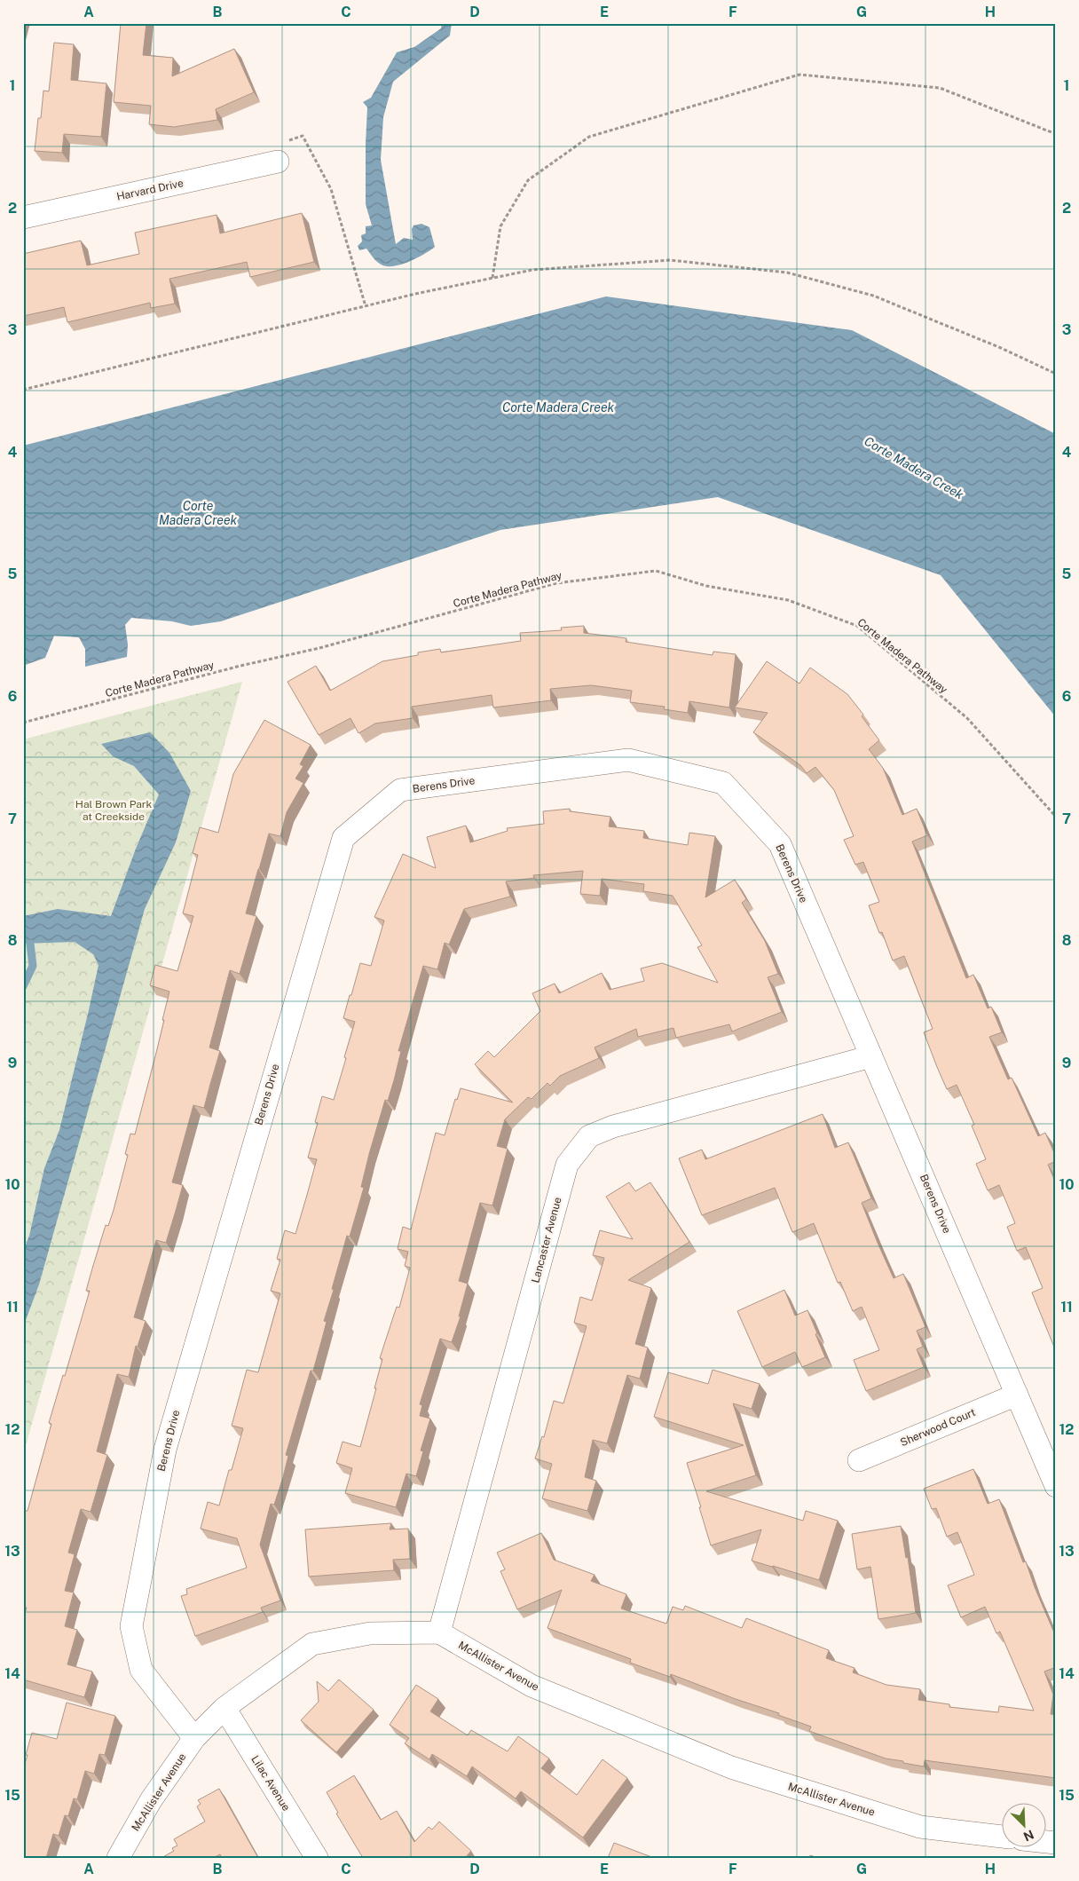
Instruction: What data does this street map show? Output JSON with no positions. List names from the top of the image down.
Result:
{
  "streets": {
    "street": [
      "Harvard Drive",
      "Berens Drive",
      "Lancaster Avenue",
      "Sherwood Court",
      "McAllister Avenue",
      "Lilac Avenue"
    ],
    "path": ["Corte Madera Pathway"]
  },
  "crossings": [
    ["Berens Drive", "Lancaster Avenue"],
    ["Berens Drive", "Sherwood Court"],
    ["Berens Drive", "McAllister Avenue"],
    ["Lancaster Avenue", "McAllister Avenue"],
    ["McAllister Avenue", "Lilac Avenue"]
  ],
  "water": ["Corte Madera Creek"],
  "parks": ["Hal Brown Park at Creekside"],
  "north": "bottom right",
  "grid": {
    "columns": [
      "A",
      "B",
      "C",
      "D",
      "E",
      "F",
      "G",
      "H"
    ],
    "rows": [
      "1",
      "2",
      "3",
      "4",
      "5",
      "6",
      "7",
      "8",
      "9",
      "10",
      "11",
      "12",
      "13",
      "14",
      "15"
    ]
  }
}
